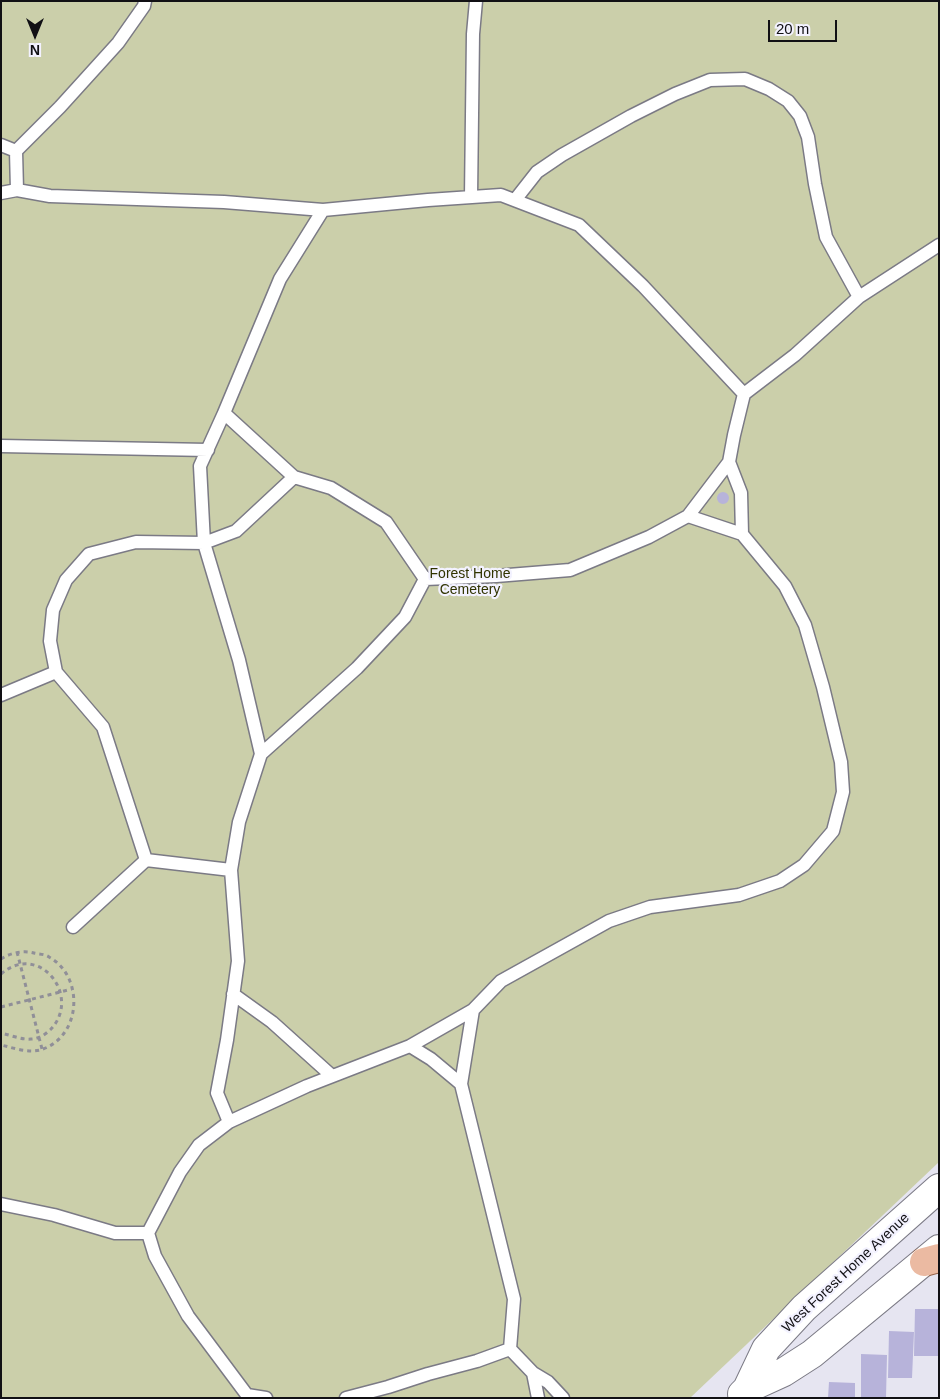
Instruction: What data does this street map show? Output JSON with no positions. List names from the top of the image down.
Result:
{
  "streets": {
    "main road": ["West Forest Home Avenue"]
  },
  "parks": ["Forest Home Cemetery"],
  "scale_bar": "20 m",
  "north": "bottom"
}
